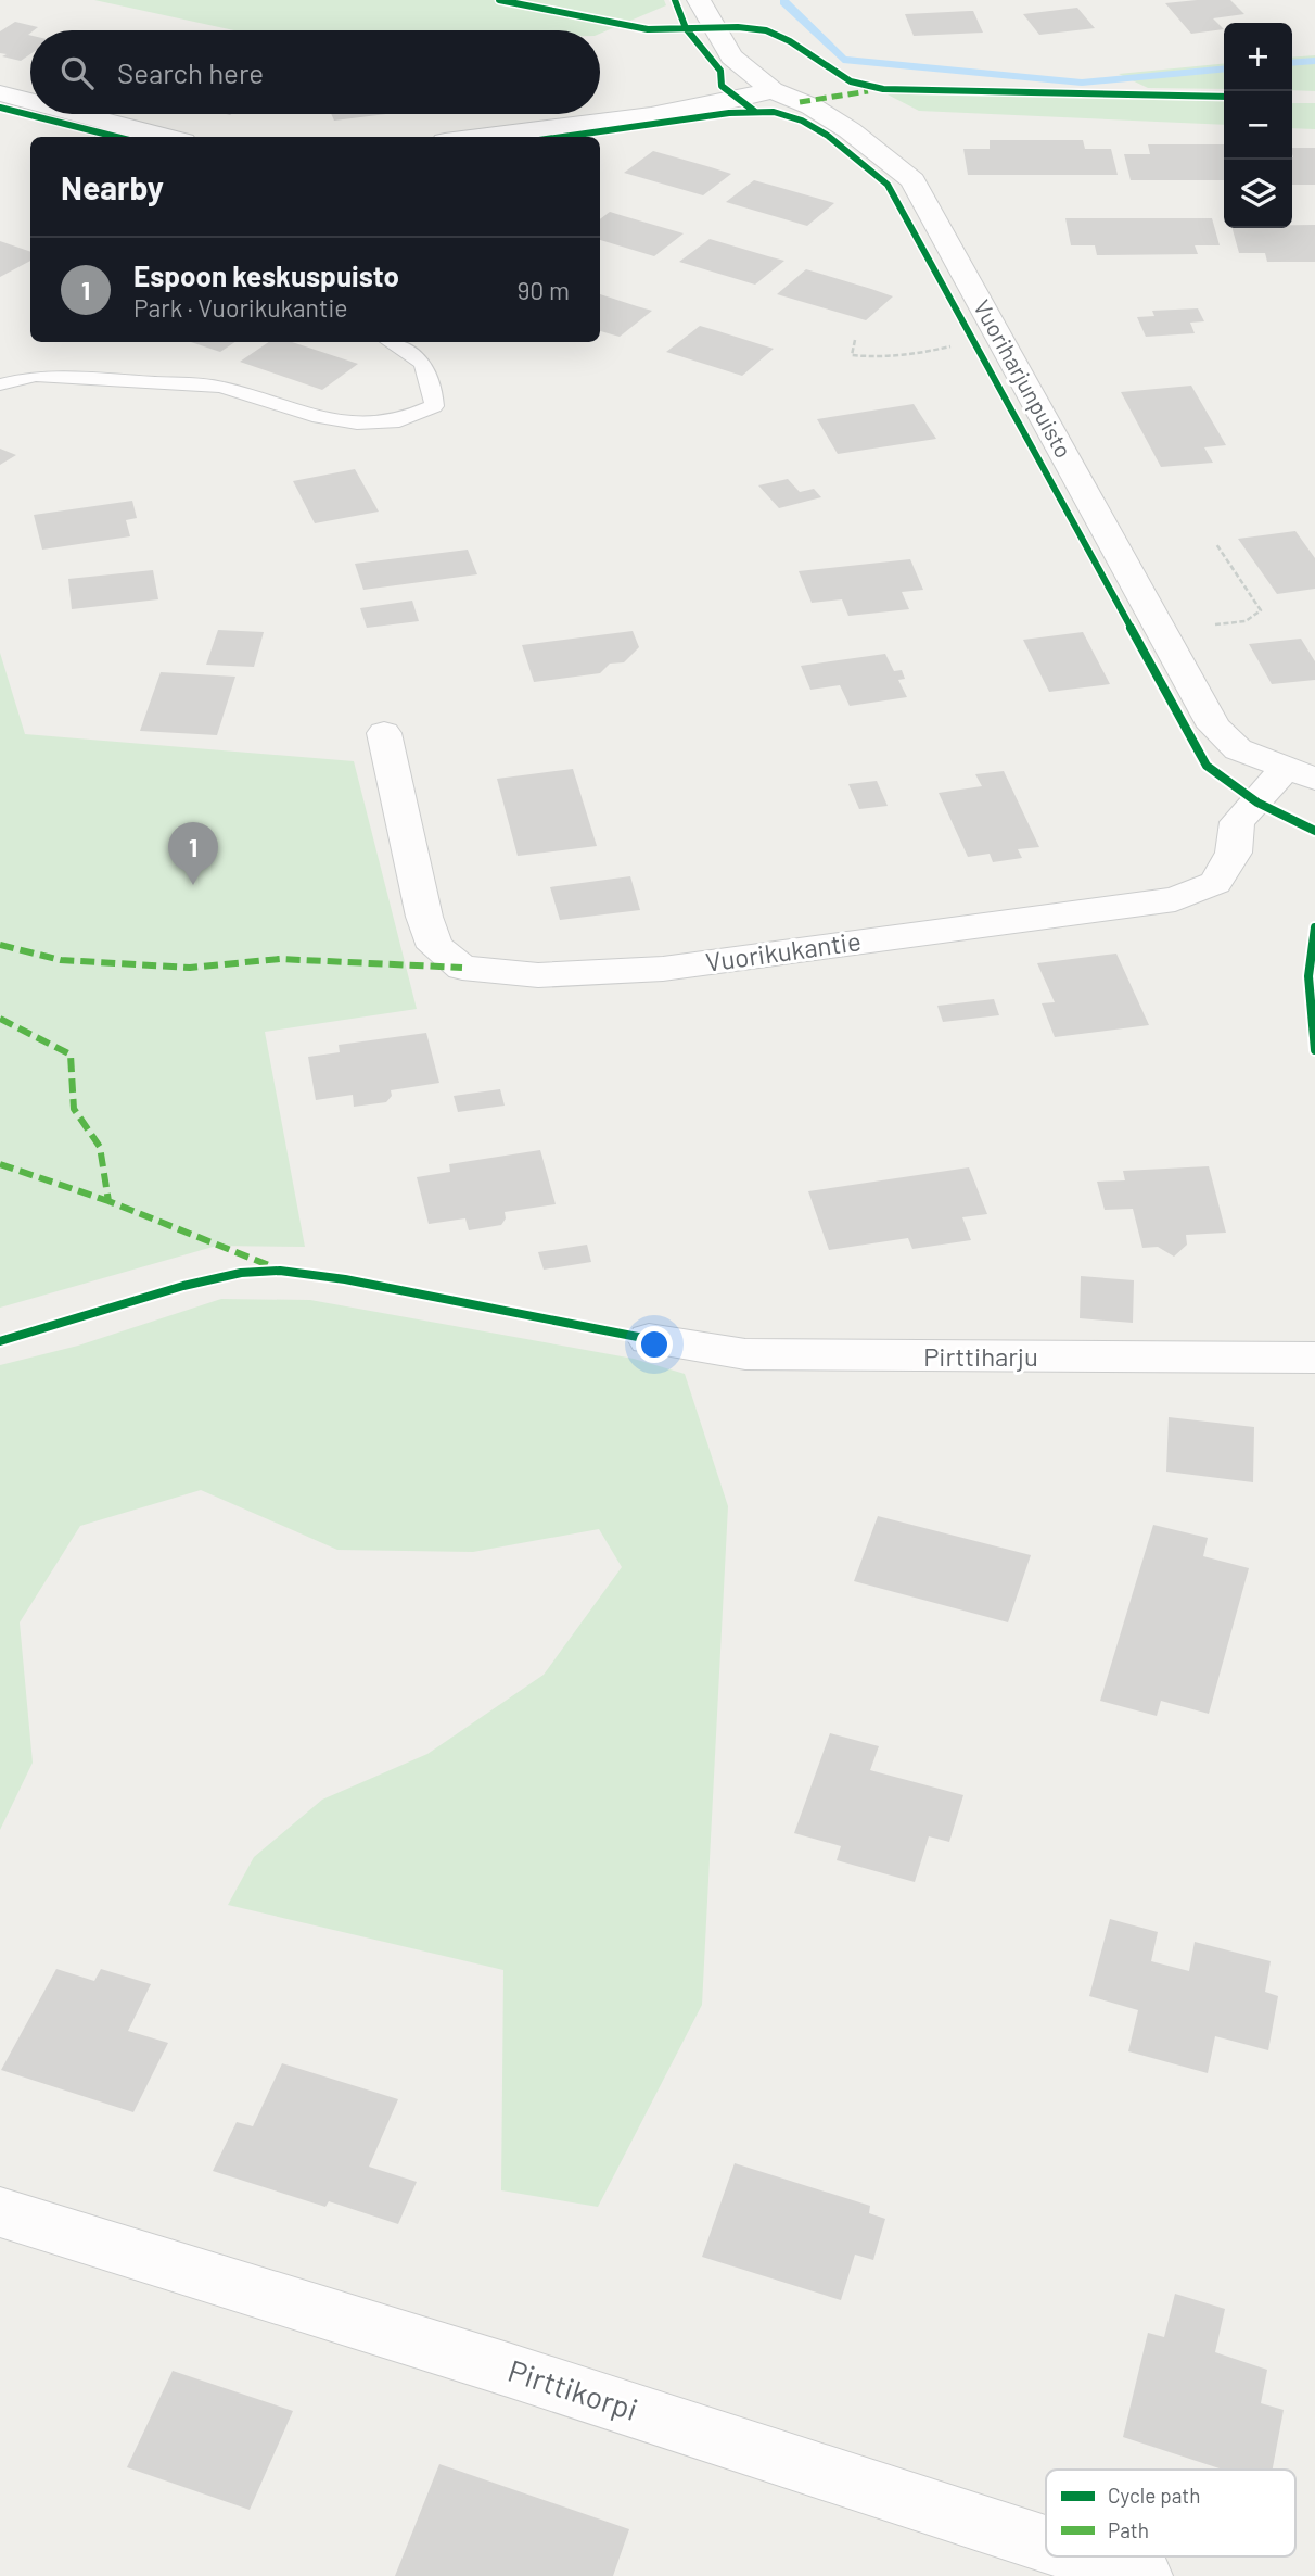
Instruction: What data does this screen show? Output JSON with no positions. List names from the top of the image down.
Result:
{
  "streets": {
    "street": [
      "Vuoriharjunpuisto",
      "Vuorikukantie",
      "Pirttiharju",
      "Pirttikorpi"
    ]
  },
  "crossings": [
    ["Vuoriharjunpuisto", "Vuorikukantie"]
  ],
  "legend": ["Cycle path", "Path"],
  "page": {
    "map_buttons": ["+", "−"],
    "search": "Search here",
    "heading": "Nearby",
    "list": [
      {
        "mark": "1",
        "name": "Espoon keskuspuisto",
        "note": "Park · Vuorikukantie",
        "value": "90 m"
      }
    ],
    "pins": "1"
  }
}
